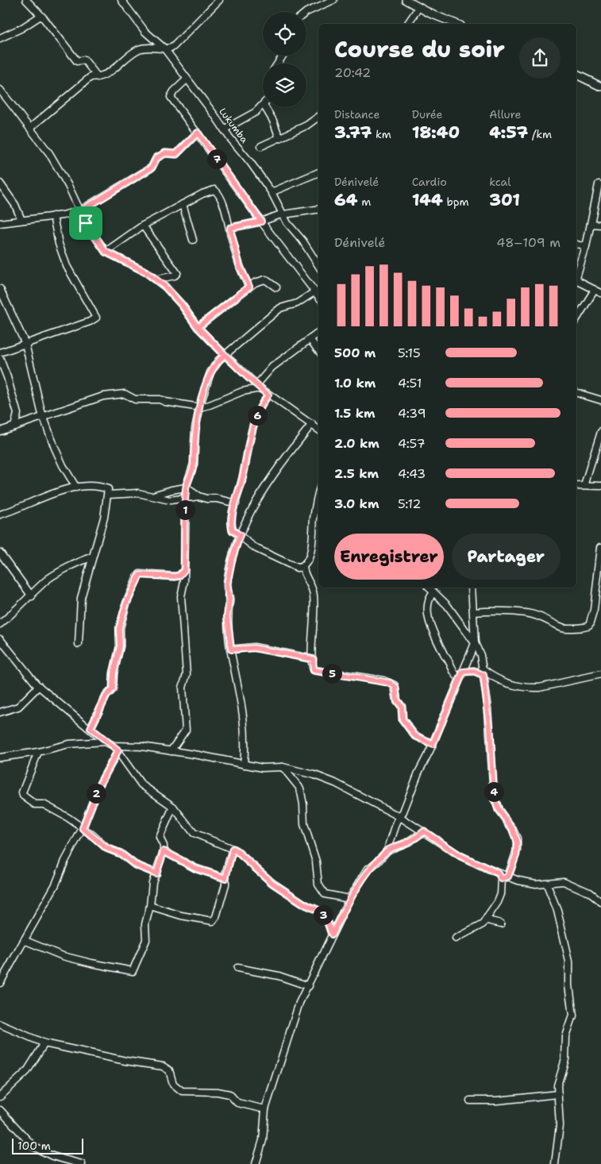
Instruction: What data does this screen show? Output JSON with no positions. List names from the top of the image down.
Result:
{
  "streets": {
    "street": ["Lukumba"]
  },
  "scale_bar": "100 m",
  "page": {
    "heading": ["Course du soir", "20:42"],
    "stats": [
      ["Distance", "3.77 km"],
      ["Durée", "18:40"],
      ["Allure", "4:57 /km"],
      ["Dénivelé", "64 m"],
      ["Cardio", "144 bpm"],
      ["kcal", "301"]
    ],
    "pins": [
      "7",
      "6",
      "1",
      "5",
      "4",
      "2",
      "3"
    ],
    "chart": ["Dénivelé", "48–109 m"],
    "list": [
      {
        "name": "500 m",
        "note": "5:15"
      },
      {
        "name": "1.0 km",
        "note": "4:51"
      },
      {
        "name": "1.5 km",
        "note": "4:39"
      },
      {
        "name": "2.0 km",
        "note": "4:57"
      },
      {
        "name": "2.5 km",
        "note": "4:43"
      },
      {
        "name": "3.0 km",
        "note": "5:12"
      }
    ],
    "buttons": ["Enregistrer", "Partager"],
    "scale": "100 m"
  }
}
